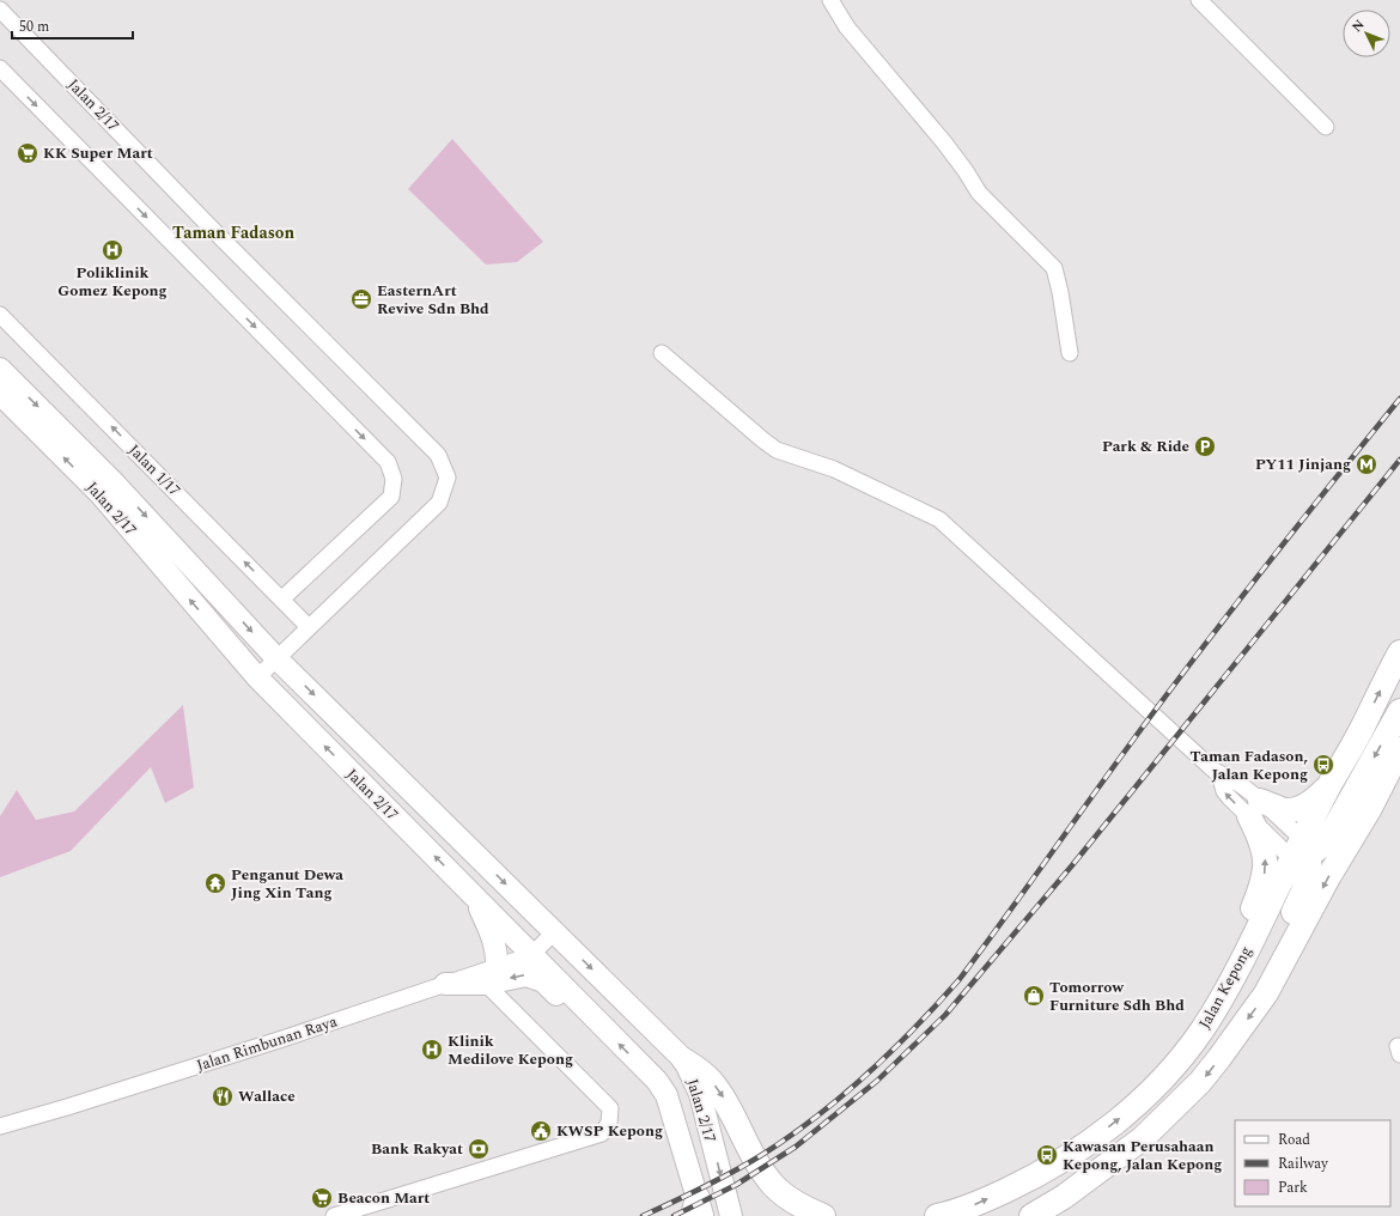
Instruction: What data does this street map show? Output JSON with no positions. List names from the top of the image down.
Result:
{
  "streets": {
    "main road": ["Jalan Kepong"],
    "street": ["Jalan 2/17", "Jalan 1/17", "Jalan Rimbunan Raya"]
  },
  "crossings": [
    ["Jalan 2/17", "Jalan 1/17"]
  ],
  "one_way": ["Jalan 1/17"],
  "districts": ["Taman Fadason"],
  "places": {
    "supermarket": ["KK Super Mart", "Beacon Mart"],
    "hospital": ["Poliklinik Gomez Kepong", "Klinik Medilove Kepong"],
    "office": ["EasternArt Revive Sdn Bhd"],
    "parking": ["Park & Ride"],
    "metro station": ["PY11 Jinjang"],
    "bus stop": ["Taman Fadason, Jalan Kepong", "Kawasan Perusahaan Kepong, Jalan Kepong"],
    "temple": ["Penganut Dewa Jing Xin Tang"],
    "shop": ["Tomorrow Furniture Sdh Bhd"],
    "restaurant": ["Wallace"],
    "public building": ["KWSP Kepong"],
    "bank": ["Bank Rakyat"]
  },
  "legend": ["Road", "Railway", "Park"],
  "scale_bar": "50 m",
  "north": "top left"
}
